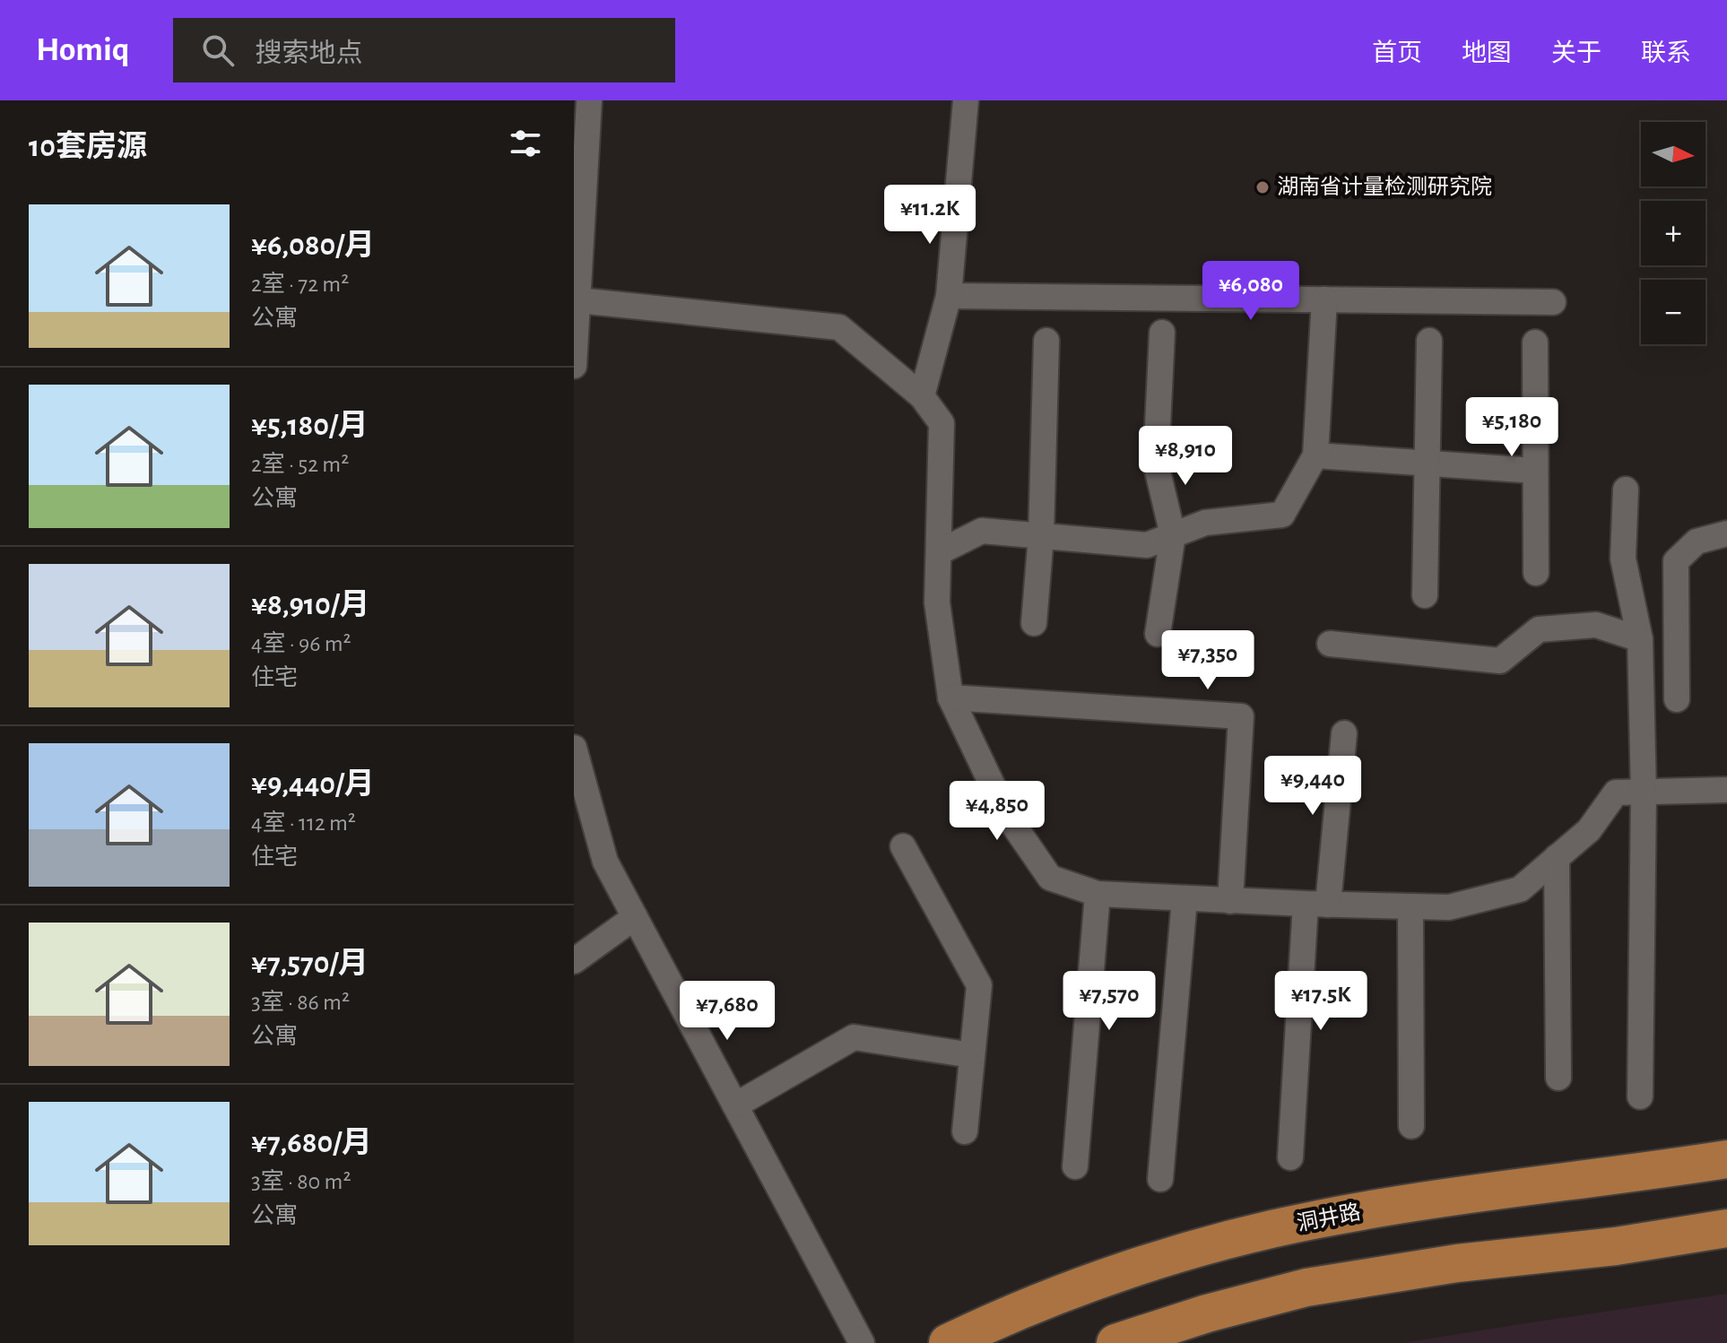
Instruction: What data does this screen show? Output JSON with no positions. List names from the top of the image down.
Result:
{
  "streets": {
    "main road": ["洞井路"]
  },
  "places": ["湖南省计量检测研究院"],
  "north": "right",
  "page": {
    "header": "Homiq",
    "search": "搜索地点",
    "nav": [
      "首页",
      "地图",
      "关于",
      "联系"
    ],
    "heading": "10套房源",
    "map_buttons": ["+", "−"],
    "price": [
      "¥11.2K",
      "¥6,080",
      "¥5,180",
      "¥8,910",
      "¥7,350",
      "¥9,440",
      "¥4,850",
      "¥7,570",
      "¥17.5K",
      "¥7,680"
    ],
    "list": [
      {
        "name": "¥6,080/月",
        "note": "2室 · 72 m² · 公寓"
      },
      {
        "name": "¥5,180/月",
        "note": "2室 · 52 m² · 公寓"
      },
      {
        "name": "¥8,910/月",
        "note": "4室 · 96 m² · 住宅"
      },
      {
        "name": "¥9,440/月",
        "note": "4室 · 112 m² · 住宅"
      },
      {
        "name": "¥7,570/月",
        "note": "3室 · 86 m² · 公寓"
      },
      {
        "name": "¥7,680/月",
        "note": "3室 · 80 m² · 公寓"
      }
    ]
  }
}
